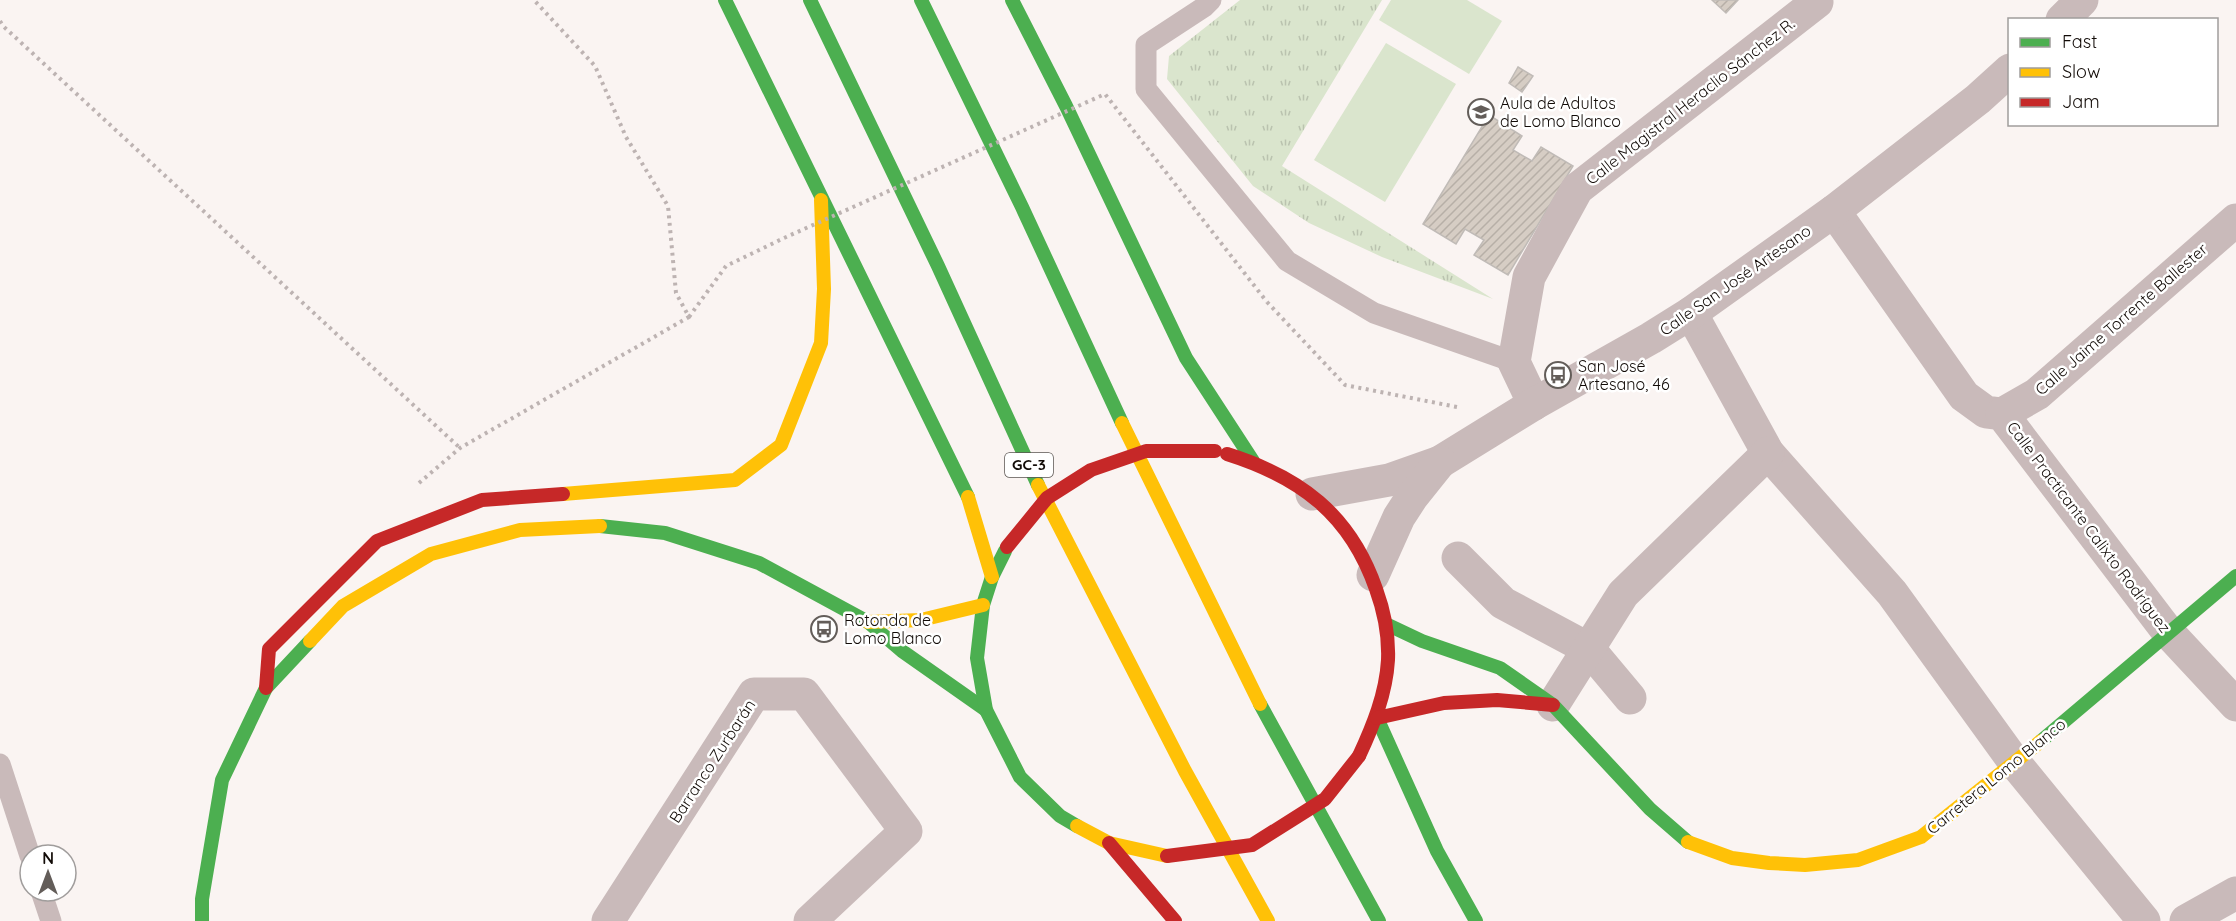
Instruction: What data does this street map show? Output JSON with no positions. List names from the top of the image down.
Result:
{
  "streets": {
    "main road": ["GC-3", "Carretera Lomo Blanco"],
    "street": [
      "Calle Magistral Heraclio Sánchez R.",
      "Calle San José Artesano",
      "Calle Jaime Torrente Ballester",
      "Calle Practicante Calixto Rodríguez",
      "Barranco Zurbarán"
    ]
  },
  "crossings": [
    ["Calle San José Artesano", "Calle Practicante Calixto Rodríguez"],
    ["Calle Jaime Torrente Ballester", "Calle Practicante Calixto Rodríguez"],
    ["Calle Practicante Calixto Rodríguez", "Carretera Lomo Blanco"]
  ],
  "places": {
    "school or university": ["Aula de Adultos de Lomo Blanco"],
    "bus stop": ["San José Artesano, 46", "Rotonda de Lomo Blanco"]
  },
  "legend": ["Fast", "Slow", "Jam"],
  "north": "top"
}
